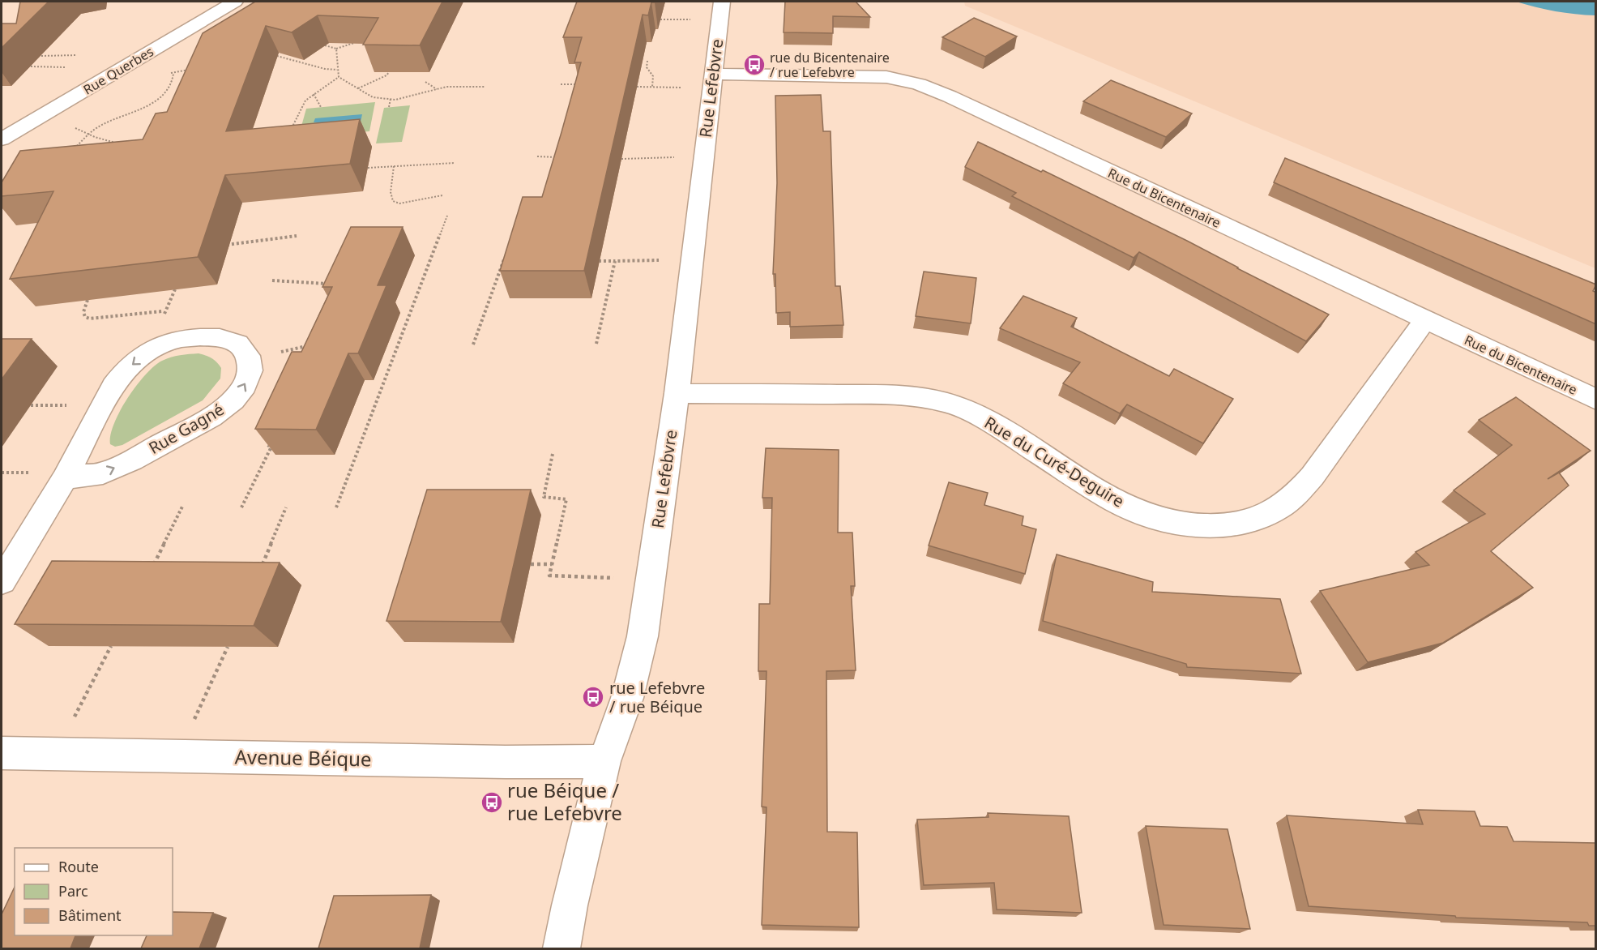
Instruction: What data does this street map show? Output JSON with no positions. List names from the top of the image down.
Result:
{
  "streets": {
    "street": [
      "Rue Querbes",
      "Rue Lefebvre",
      "Rue du Bicentenaire",
      "Rue Gagné",
      "Rue du Curé-Deguire",
      "Avenue Béique"
    ]
  },
  "crossings": [
    ["Rue Lefebvre", "Rue du Bicentenaire"],
    ["Rue Lefebvre", "Rue du Curé-Deguire"],
    ["Rue Lefebvre", "Avenue Béique"],
    ["Rue du Bicentenaire", "Rue du Curé-Deguire"]
  ],
  "places": {
    "bus stop": ["rue du Bicentenaire / rue Lefebvre", "rue Lefebvre / rue Béique", "rue Béique / rue Lefebvre"]
  },
  "legend": ["Route", "Parc", "Bâtiment"]
}
